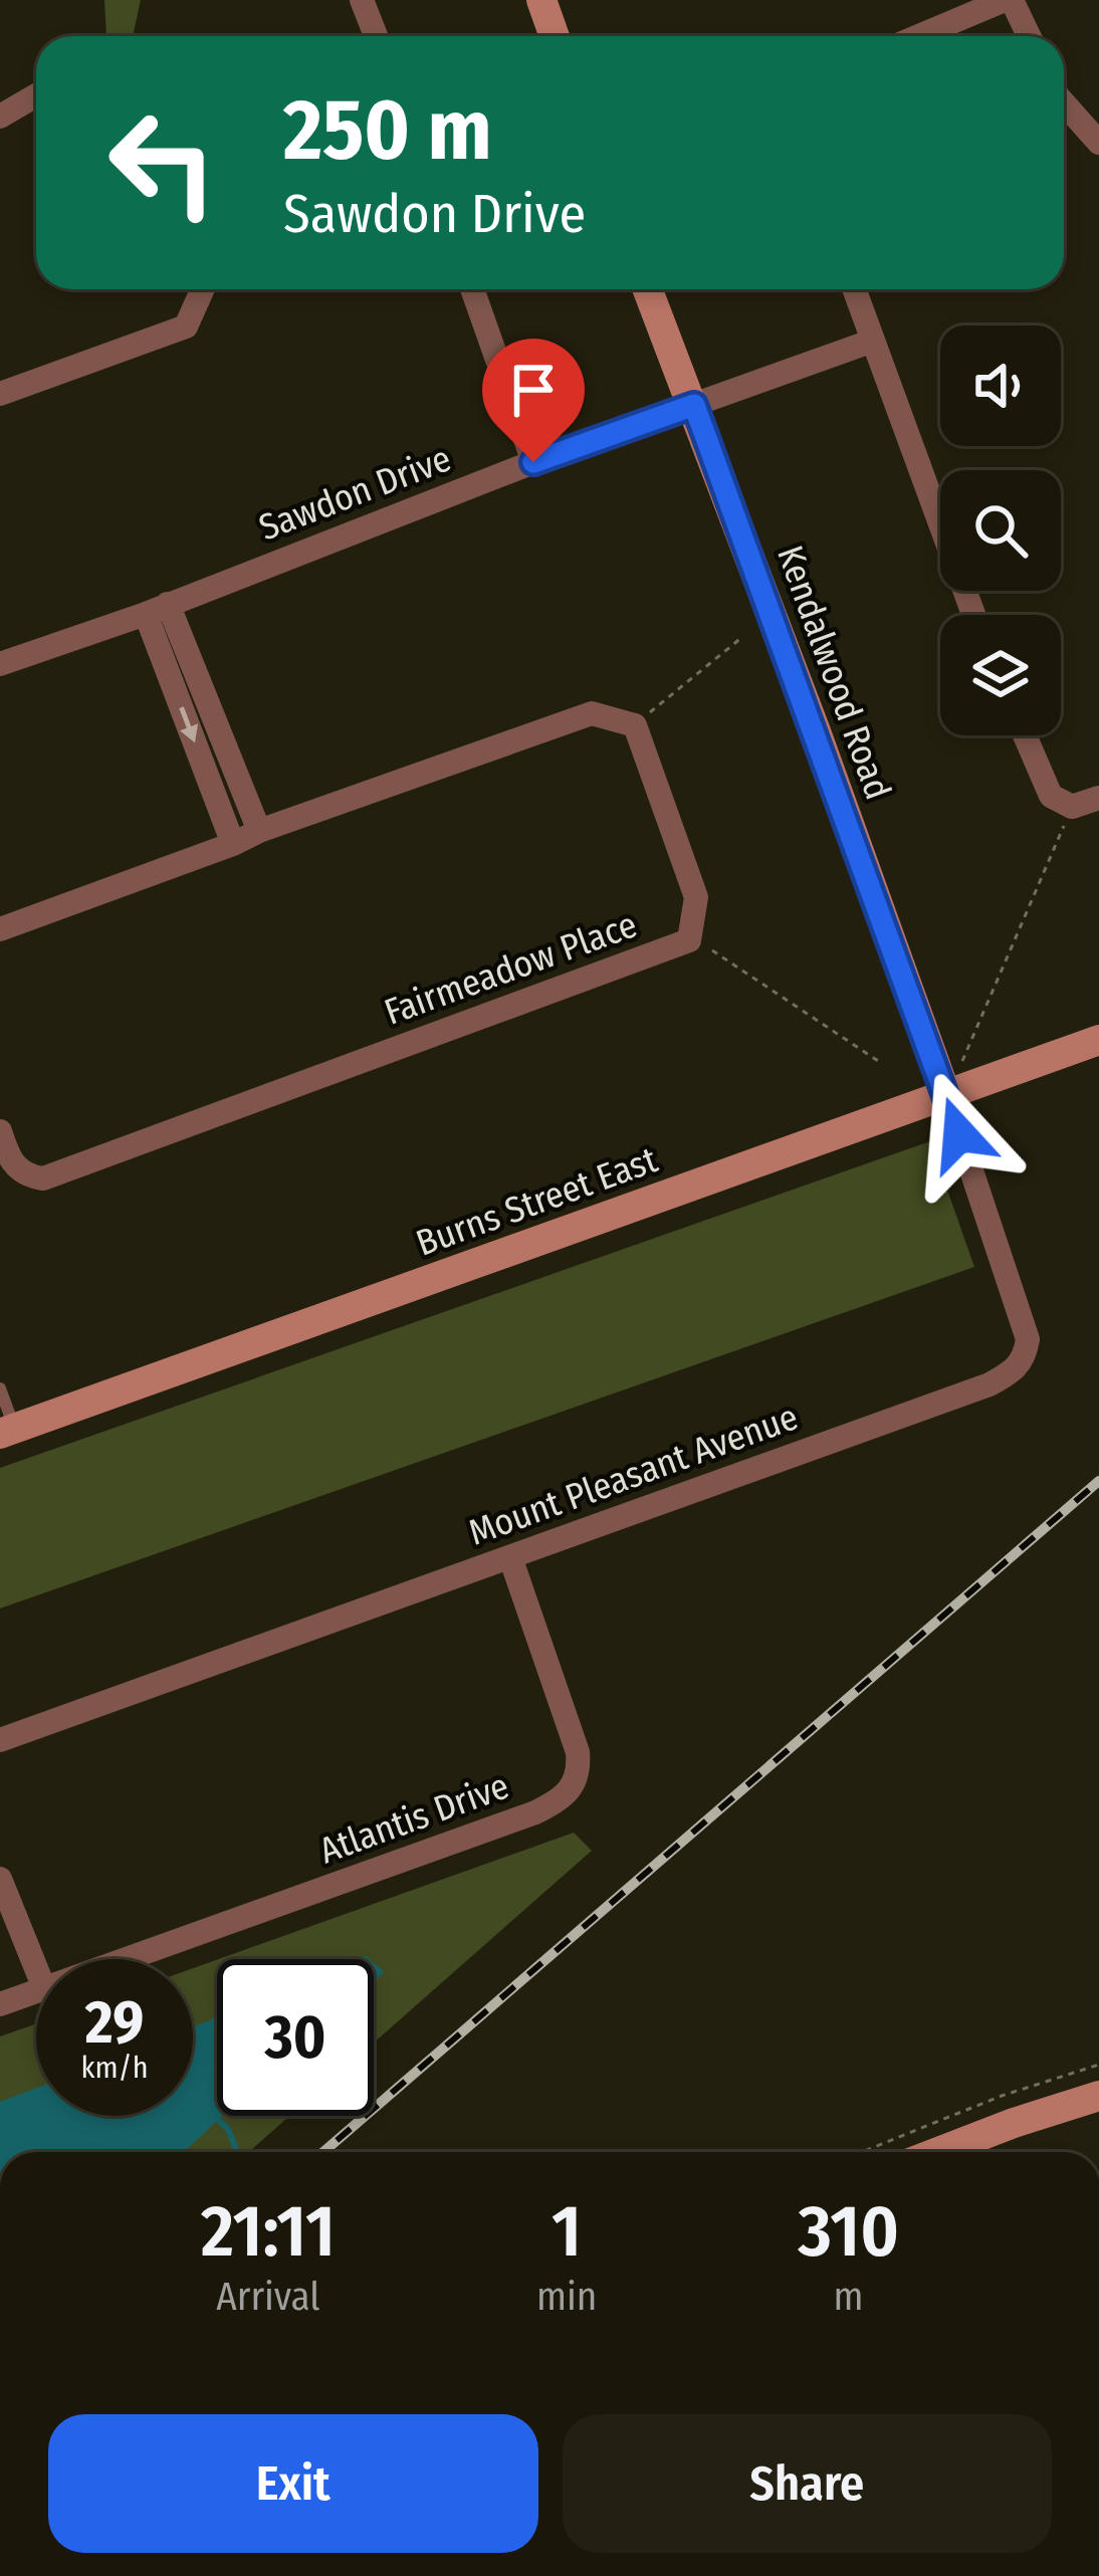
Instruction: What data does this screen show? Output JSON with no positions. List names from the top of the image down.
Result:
{
  "streets": {
    "street": [
      "Sawdon Drive",
      "Kendalwood Road",
      "Fairmeadow Place",
      "Burns Street East",
      "Mount Pleasant Avenue",
      "Atlantis Drive"
    ]
  },
  "crossings": [
    ["Sawdon Drive", "Kendalwood Road"],
    ["Kendalwood Road", "Burns Street East"],
    ["Kendalwood Road", "Mount Pleasant Avenue"],
    ["Burns Street East", "Mount Pleasant Avenue"],
    ["Mount Pleasant Avenue", "Atlantis Drive"]
  ],
  "page": {
    "turn": ["250 m", "Sawdon Drive"],
    "speed": "29 km/h",
    "limit": "30",
    "eta": [
      "21:11",
      "Arrival",
      "1",
      "min",
      "310",
      "m"
    ],
    "buttons": ["Exit", "Share"]
  }
}
